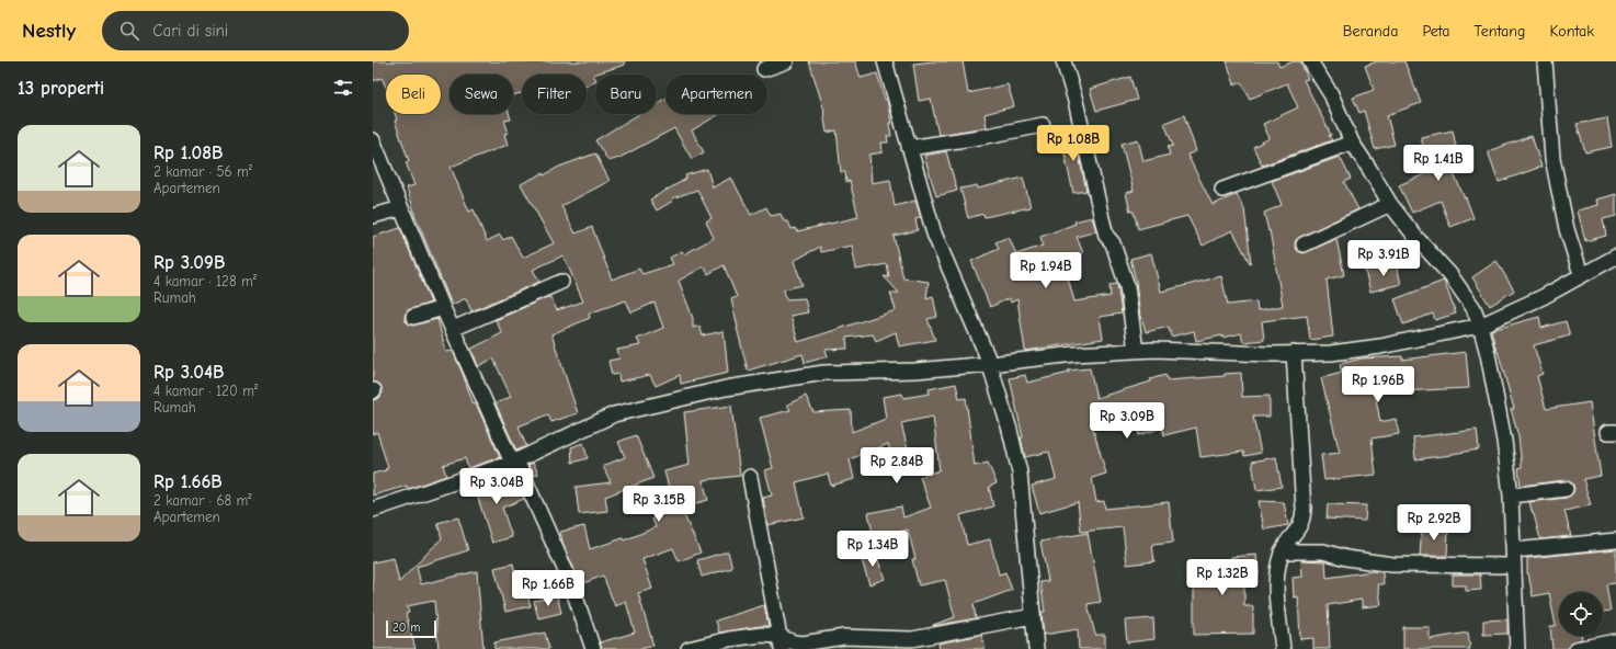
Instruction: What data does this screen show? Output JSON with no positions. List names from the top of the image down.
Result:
{
  "scale_bar": "20 m",
  "page": {
    "header": "Nestly",
    "search": "Cari di sini",
    "nav": [
      "Beranda",
      "Peta",
      "Tentang",
      "Kontak"
    ],
    "heading": "13 properti",
    "chip": [
      "Beli",
      "Sewa",
      "Filter",
      "Baru",
      "Apartemen"
    ],
    "list": [
      {
        "name": "Rp 1.08B",
        "note": "2 kamar · 56 m² · Apartemen"
      },
      {
        "name": "Rp 3.09B",
        "note": "4 kamar · 128 m² · Rumah"
      },
      {
        "name": "Rp 3.04B",
        "note": "4 kamar · 120 m² · Rumah"
      },
      {
        "name": "Rp 1.66B",
        "note": "2 kamar · 68 m² · Apartemen"
      }
    ],
    "price": [
      "Rp 1.08B",
      "Rp 1.41B",
      "Rp 3.91B",
      "Rp 1.94B",
      "Rp 1.96B",
      "Rp 3.09B",
      "Rp 2.84B",
      "Rp 3.04B",
      "Rp 3.15B",
      "Rp 2.92B",
      "Rp 1.34B",
      "Rp 1.32B",
      "Rp 1.66B"
    ],
    "scale": "20 m"
  }
}
